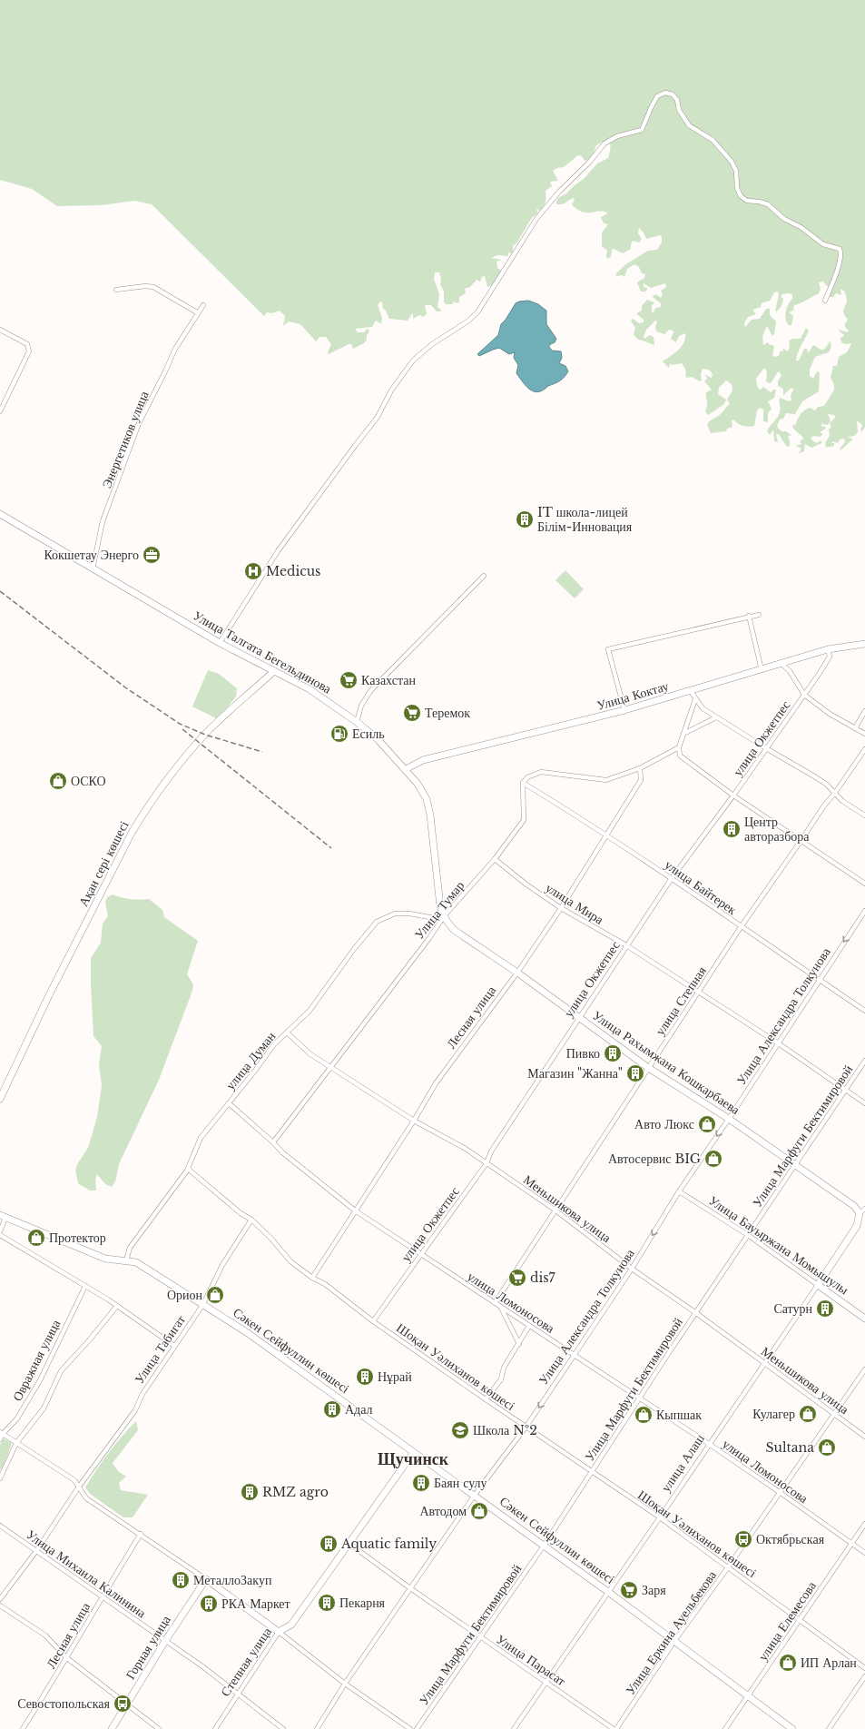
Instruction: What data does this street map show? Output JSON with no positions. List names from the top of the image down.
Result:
{
  "streets": {
    "street": [
      "Энергетиков улица",
      "Улица Талгата Бегельдинова",
      "Улица Коктау",
      "улица Окжетпес",
      "Ақан сері көшесі",
      "улица Байтерек",
      "улица Мира",
      "Улица Тумар",
      "улица Степная",
      "Улица Александра Толкунова",
      "Лесная улица",
      "улица Думан",
      "Улица Рахымжана Кошкарбаева",
      "Улица Марфуги Бектимировой",
      "Меньшикова улица",
      "Улица Бауыржана Момышулы",
      "улица Ломоносова",
      "Улица Табигат",
      "Сәкен Сейфуллин көшесі",
      "Овражная улица",
      "Шоқан Уәлиханов көшесі",
      "улица Алаш",
      "Улица Михаила Калинина",
      "улица Елемесова",
      "Улица Еркина Ауельбекова",
      "Горная улица",
      "Улица Парасат",
      "Степная улица"
    ]
  },
  "crossings": [
    ["Энергетиков улица", "Улица Талгата Бегельдинова"],
    ["Улица Талгата Бегельдинова", "Улица Коктау"],
    ["Улица Талгата Бегельдинова", "Ақан сері көшесі"],
    ["Улица Талгата Бегельдинова", "Улица Тумар"],
    ["Улица Талгата Бегельдинова", "улица Думан"],
    ["Улица Талгата Бегельдинова", "Улица Рахымжана Кошкарбаева"],
    ["Улица Коктау", "улица Окжетпес"],
    ["улица Окжетпес", "улица Байтерек"],
    ["улица Окжетпес", "улица Мира"],
    ["улица Окжетпес", "Улица Рахымжана Кошкарбаева"],
    ["улица Окжетпес", "Меньшикова улица"],
    ["улица Окжетпес", "улица Ломоносова"],
    ["улица Окжетпес", "Шоқан Уәлиханов көшесі"],
    ["улица Байтерек", "Улица Тумар"],
    ["улица Байтерек", "улица Степная"],
    ["улица Байтерек", "Улица Александра Толкунова"],
    ["улица Байтерек", "Лесная улица"],
    ["улица Мира", "Улица Тумар"],
    ["улица Мира", "улица Степная"],
    ["улица Мира", "Улица Александра Толкунова"],
    ["улица Мира", "Лесная улица"],
    ["улица Мира", "Улица Марфуги Бектимировой"],
    ["Улица Тумар", "улица Думан"],
    ["Улица Тумар", "Улица Рахымжана Кошкарбаева"],
    ["Улица Тумар", "Меньшикова улица"],
    ["Улица Тумар", "улица Ломоносова"],
    ["улица Степная", "Улица Рахымжана Кошкарбаева"],
    ["улица Степная", "Меньшикова улица"],
    ["улица Степная", "улица Ломоносова"],
    ["Улица Александра Толкунова", "Улица Рахымжана Кошкарбаева"],
    ["Улица Александра Толкунова", "Меньшикова улица"],
    ["Улица Александра Толкунова", "Улица Бауыржана Момышулы"],
    ["Улица Александра Толкунова", "улица Ломоносова"],
    ["Улица Александра Толкунова", "Сәкен Сейфуллин көшесі"],
    ["Улица Александра Толкунова", "Шоқан Уәлиханов көшесі"],
    ["Улица Александра Толкунова", "Улица Парасат"],
    ["Лесная улица", "Улица Рахымжана Кошкарбаева"],
    ["Лесная улица", "Меньшикова улица"],
    ["Лесная улица", "улица Ломоносова"],
    ["Лесная улица", "Шоқан Уәлиханов көшесі"],
    ["Лесная улица", "Улица Михаила Калинина"],
    ["улица Думан", "Улица Рахымжана Кошкарбаева"],
    ["улица Думан", "Меньшикова улица"],
    ["улица Думан", "улица Ломоносова"],
    ["улица Думан", "Сәкен Сейфуллин көшесі"],
    ["улица Думан", "Шоқан Уәлиханов көшесі"],
    ["Улица Рахымжана Кошкарбаева", "Улица Марфуги Бектимировой"],
    ["Улица Рахымжана Кошкарбаева", "улица Алаш"],
    ["Улица Марфуги Бектимировой", "Меньшикова улица"],
    ["Улица Марфуги Бектимировой", "Улица Бауыржана Момышулы"],
    ["Улица Марфуги Бектимировой", "улица Ломоносова"],
    ["Улица Марфуги Бектимировой", "Сәкен Сейфуллин көшесі"],
    ["Улица Марфуги Бектимировой", "Шоқан Уәлиханов көшесі"],
    ["Улица Марфуги Бектимировой", "Улица Парасат"],
    ["Меньшикова улица", "улица Алаш"],
    ["Меньшикова улица", "Улица Еркина Ауельбекова"],
    ["Улица Бауыржана Момышулы", "улица Алаш"],
    ["улица Ломоносова", "улица Алаш"],
    ["улица Ломоносова", "улица Елемесова"],
    ["улица Ломоносова", "Улица Еркина Ауельбекова"],
    ["Улица Табигат", "Сәкен Сейфуллин көшесі"],
    ["Улица Табигат", "Шоқан Уәлиханов көшесі"],
    ["Улица Табигат", "Улица Михаила Калинина"],
    ["Сәкен Сейфуллин көшесі", "улица Алаш"],
    ["Сәкен Сейфуллин көшесі", "улица Елемесова"],
    ["Сәкен Сейфуллин көшесі", "Улица Еркина Ауельбекова"],
    ["Сәкен Сейфуллин көшесі", "Степная улица"],
    ["Шоқан Уәлиханов көшесі", "улица Алаш"],
    ["Шоқан Уәлиханов көшесі", "улица Елемесова"],
    ["Шоқан Уәлиханов көшесі", "Улица Еркина Ауельбекова"],
    ["улица Алаш", "Улица Парасат"],
    ["Улица Михаила Калинина", "Горная улица"],
    ["Улица Михаила Калинина", "Степная улица"],
    ["Улица Парасат", "Степная улица"]
  ],
  "one_way": ["Улица Александра Толкунова"],
  "districts": ["Щучинск"],
  "places": {
    "building": [
      "IT школа-лицей Білім-Инновация",
      "Центр авторазбора",
      "Пивко",
      "Магазин \"Жанна\"",
      "Сатурн",
      "Нұрай",
      "Адал",
      "Баян сулу",
      "RMZ agro",
      "Aquatic family",
      "МеталлоЗакуп",
      "Пекарня",
      "РКА Маркет"
    ],
    "office": ["Кокшетау Энерго"],
    "hospital": ["Medicus"],
    "supermarket": [
      "Казахстан",
      "Теремок",
      "dis7",
      "Заря"
    ],
    "fuel station": ["Есиль"],
    "shop": [
      "ОСКО",
      "Авто Люкс",
      "Автосервис BIG",
      "Протектор",
      "Орион",
      "Кулагер",
      "Кыпшак",
      "Sultana",
      "Автодом",
      "ИП Арлан"
    ],
    "school or university": ["Школа №2"],
    "bus stop": ["Октябрьская", "Севостопольская"]
  }
}
